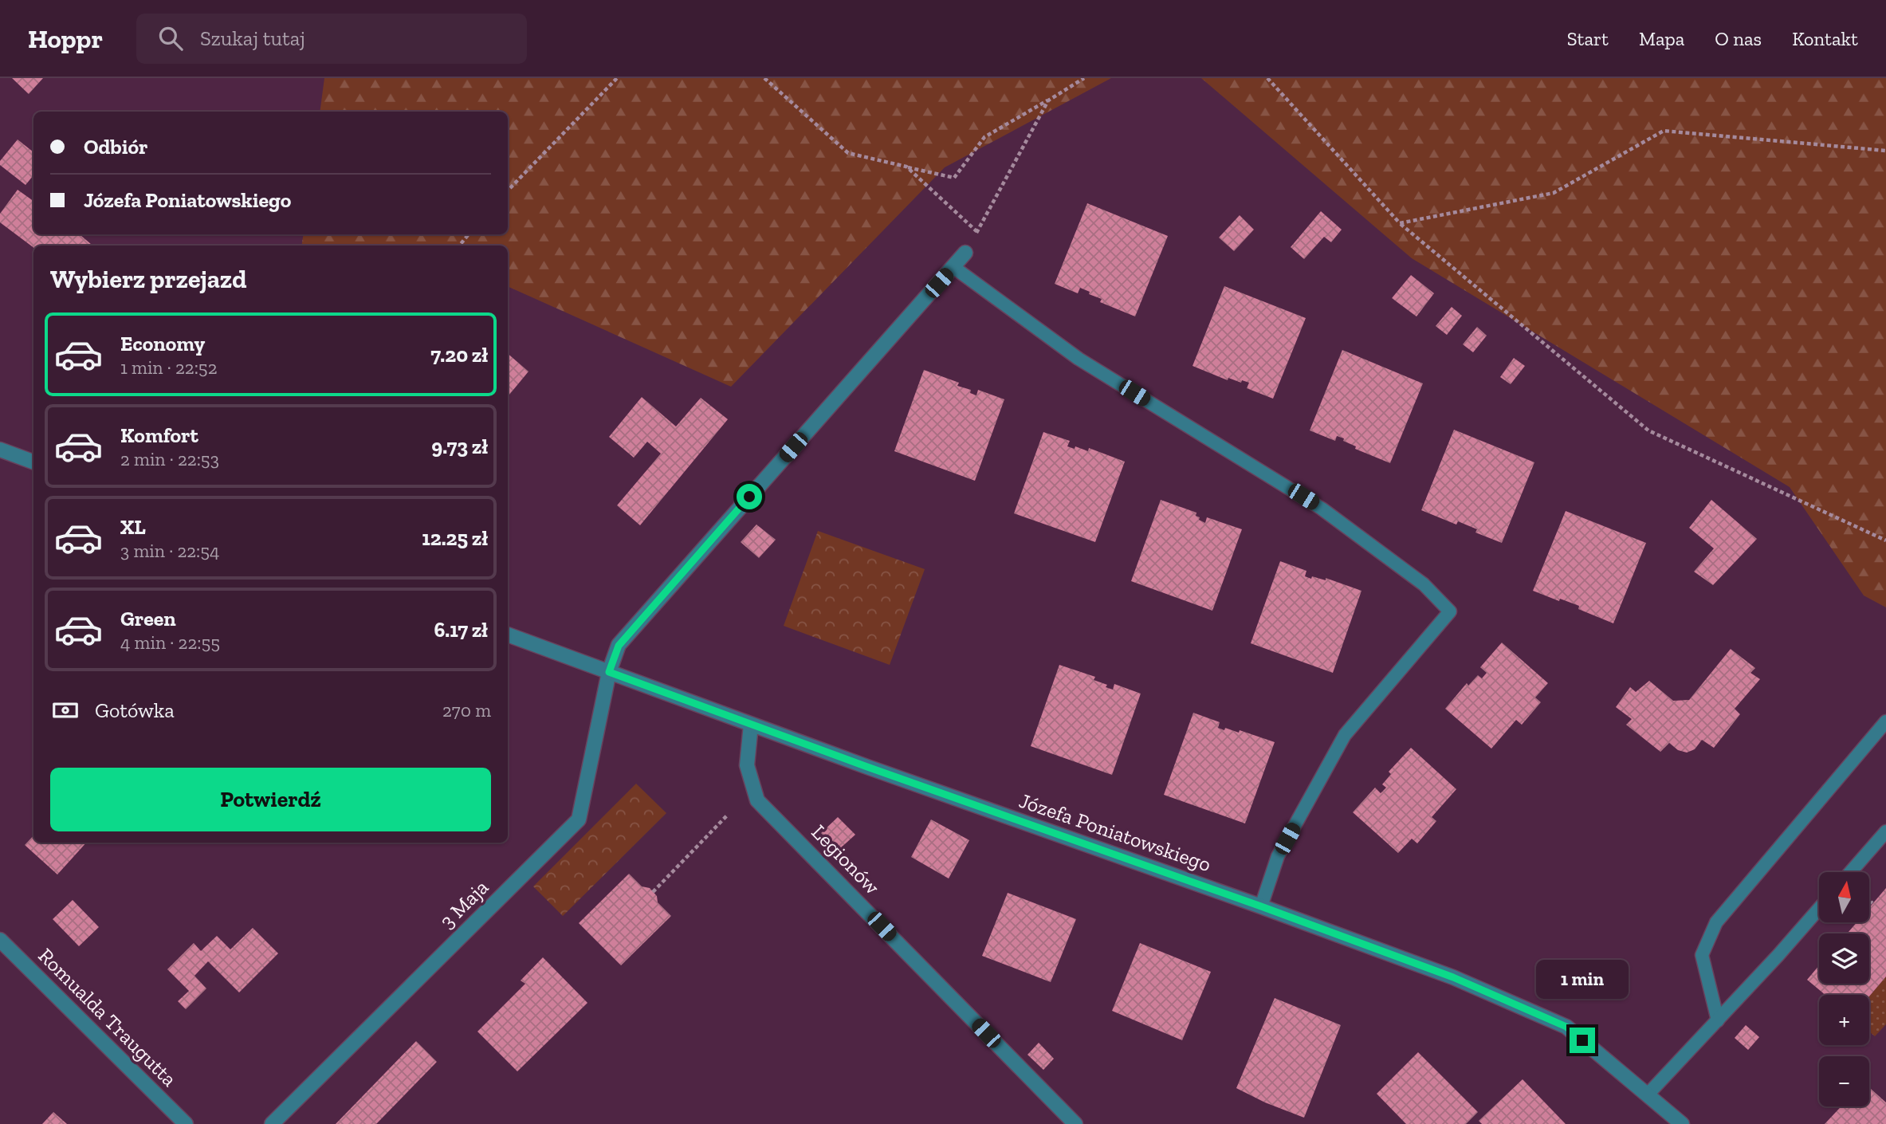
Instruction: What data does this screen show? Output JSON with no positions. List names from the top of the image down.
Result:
{
  "streets": {
    "street": [
      "Józefa Poniatowskiego",
      "Legionów",
      "3 Maja",
      "Romualda Traugutta"
    ]
  },
  "crossings": [
    ["Józefa Poniatowskiego", "Legionów"],
    ["Józefa Poniatowskiego", "3 Maja"]
  ],
  "north": "top",
  "page": {
    "header": "Hoppr",
    "search": "Szukaj tutaj",
    "nav": [
      "Start",
      "Mapa",
      "O nas",
      "Kontakt"
    ],
    "banner": ["Odbiór", "Józefa Poniatowskiego"],
    "heading": "Wybierz przejazd",
    "list": [
      {
        "name": "Economy",
        "note": "1 min · 22:52",
        "value": "7.20 zł"
      },
      {
        "name": "Komfort",
        "note": "2 min · 22:53",
        "value": "9.73 zł"
      },
      {
        "name": "XL",
        "note": "3 min · 22:54",
        "value": "12.25 zł"
      },
      {
        "name": "Green",
        "note": "4 min · 22:55",
        "value": "6.17 zł"
      }
    ],
    "pay": ["Gotówka", "270 m"],
    "buttons": "Potwierdź",
    "map_buttons": ["+", "−"],
    "bubble": "1 min"
  }
}
